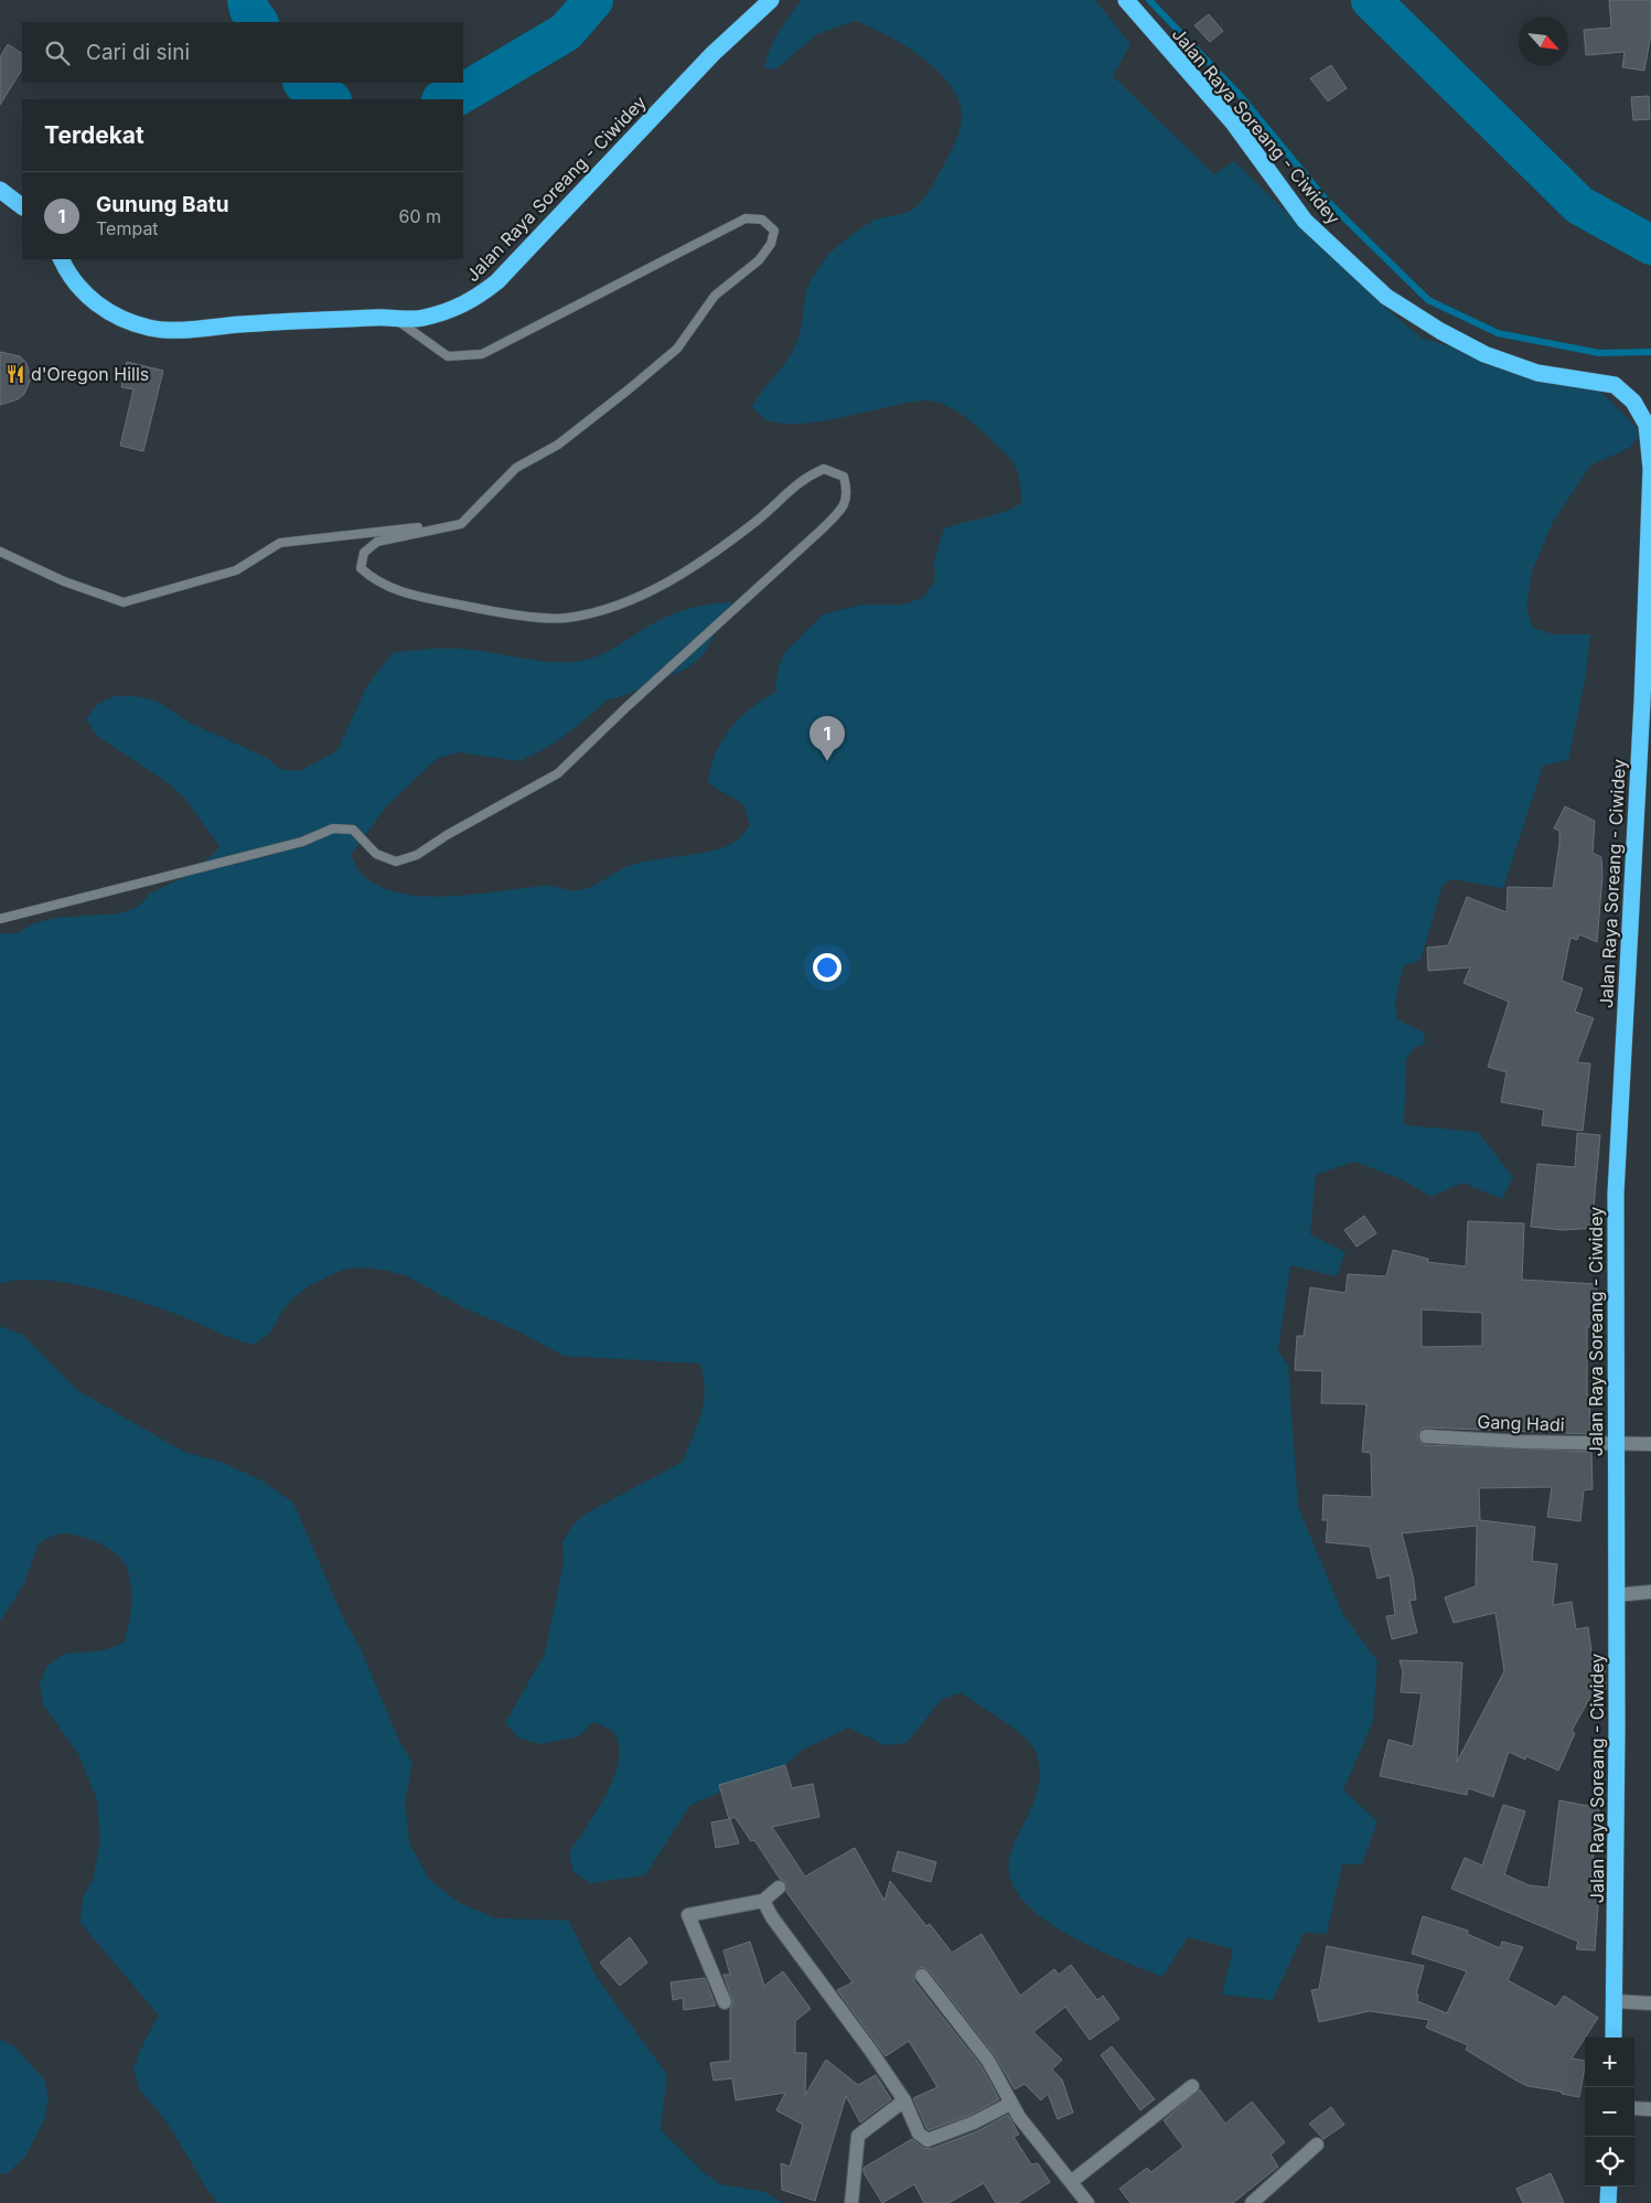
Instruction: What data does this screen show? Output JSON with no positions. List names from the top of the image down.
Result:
{
  "streets": {
    "highway": ["Jalan Raya Soreang - Ciwidey"],
    "street": ["Gang Hadi"]
  },
  "crossings": [
    ["Jalan Raya Soreang - Ciwidey", "Gang Hadi"]
  ],
  "places": {
    "restaurant": ["d'Oregon Hills"]
  },
  "north": "bottom right",
  "page": {
    "search": "Cari di sini",
    "heading": "Terdekat",
    "list": [
      {
        "mark": "1",
        "name": "Gunung Batu",
        "note": "Tempat",
        "value": "60 m"
      }
    ],
    "pins": "1",
    "map_buttons": ["+", "−"]
  }
}
